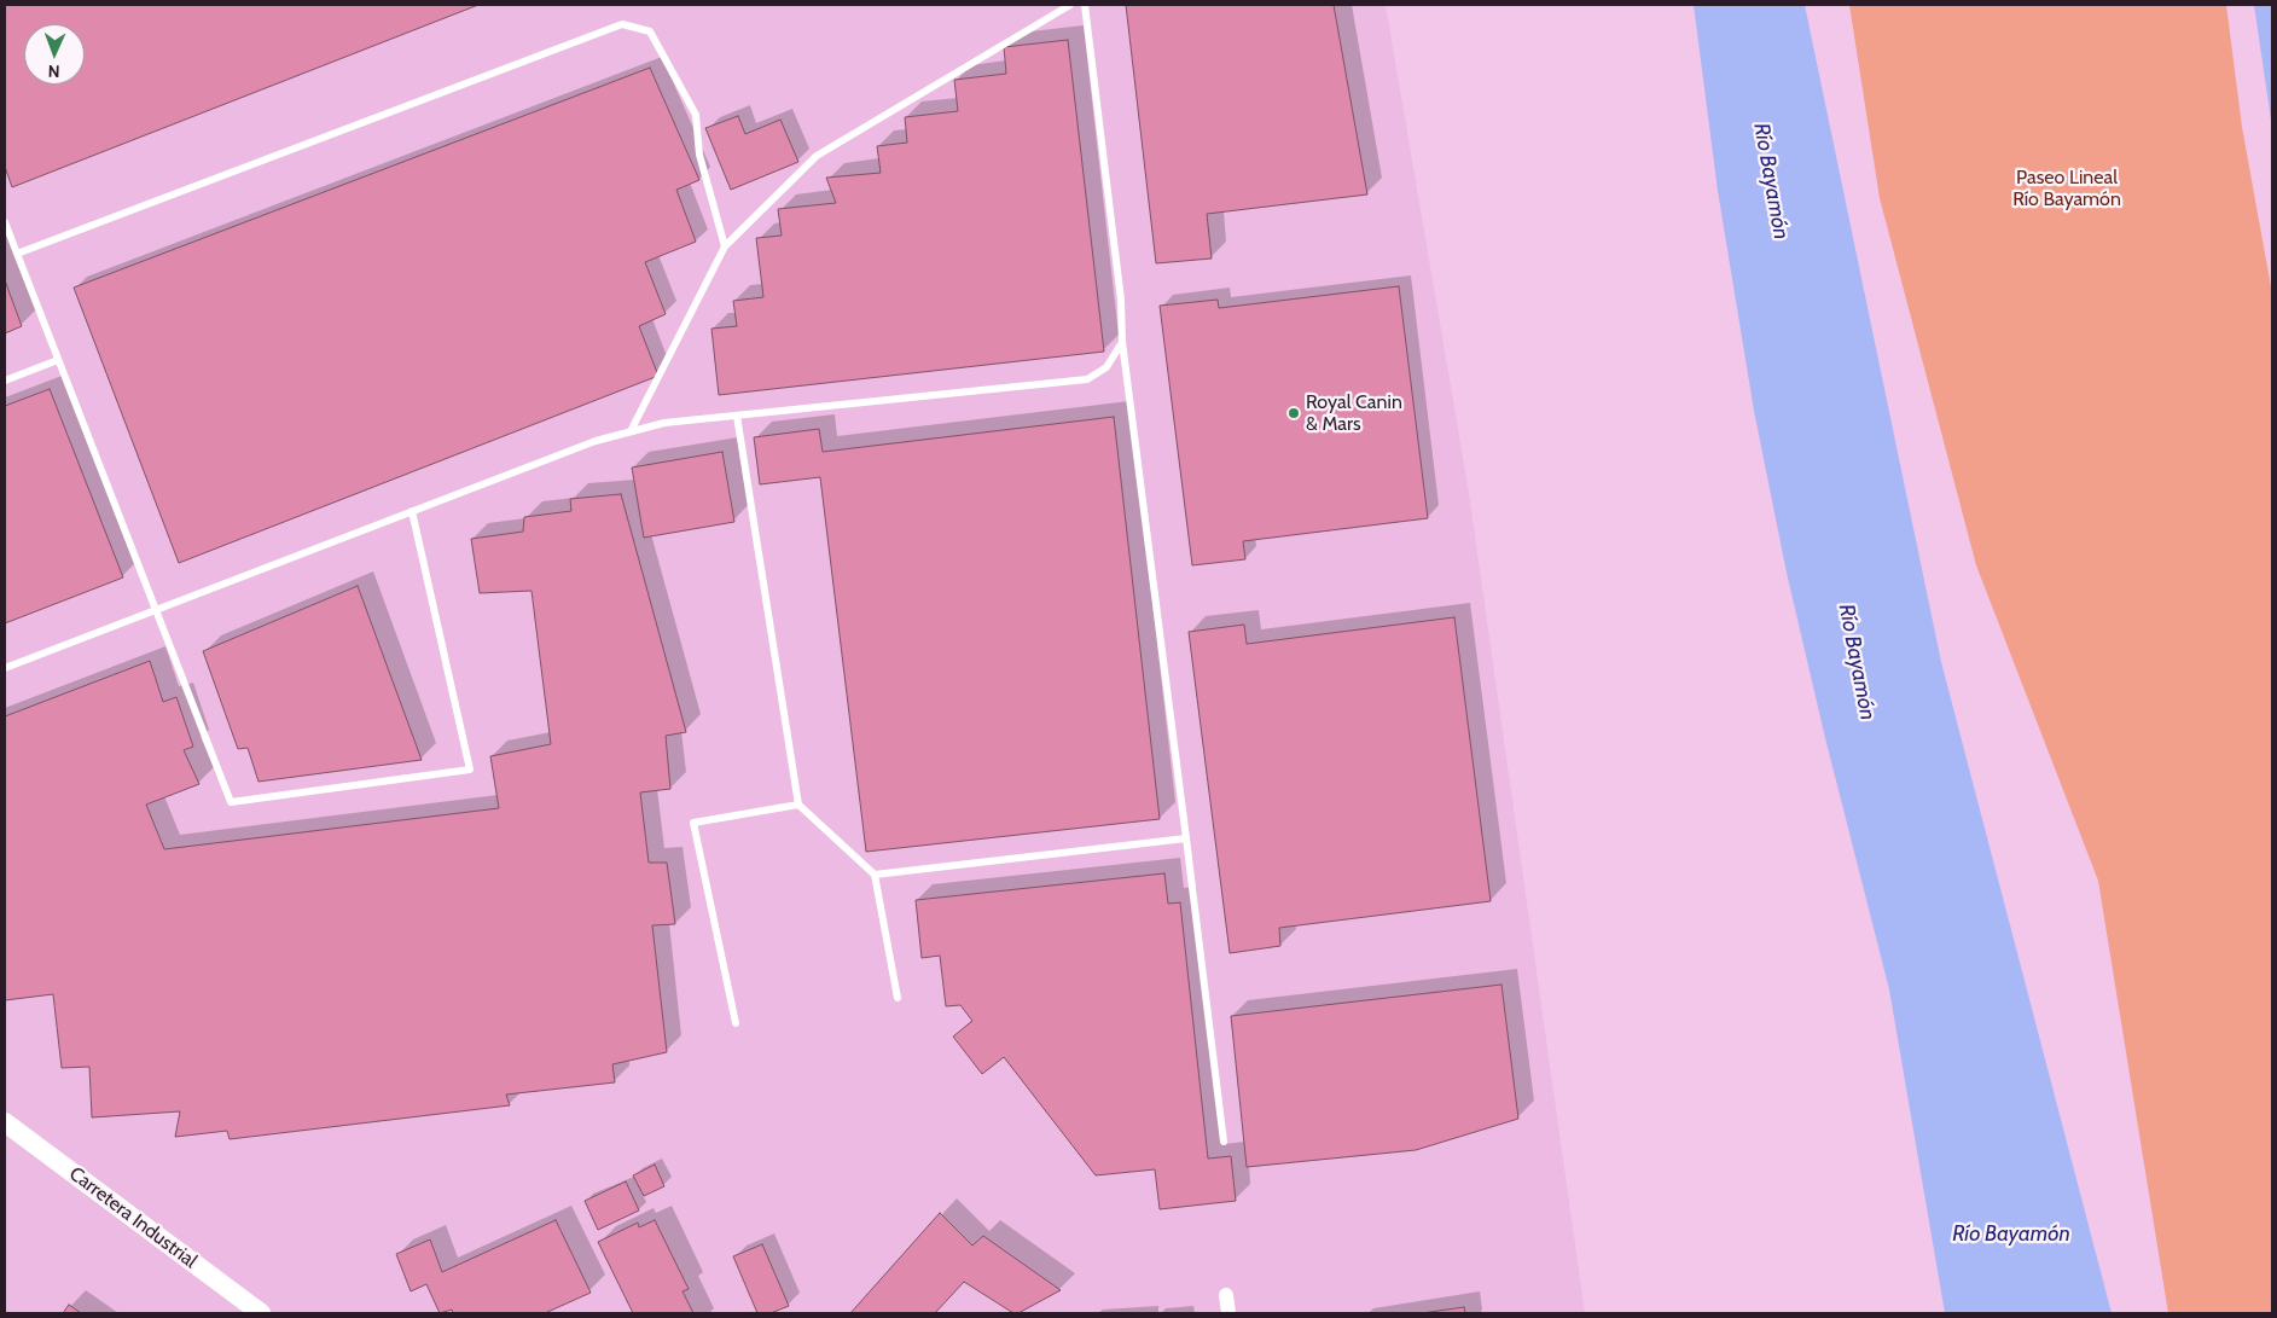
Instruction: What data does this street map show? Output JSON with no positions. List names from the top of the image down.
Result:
{
  "streets": {
    "street": ["Carretera Industrial"]
  },
  "water": ["Río Bayamón"],
  "parks": ["Paseo Lineal Río Bayamón"],
  "places": ["Royal Canin & Mars"],
  "north": "bottom"
}
